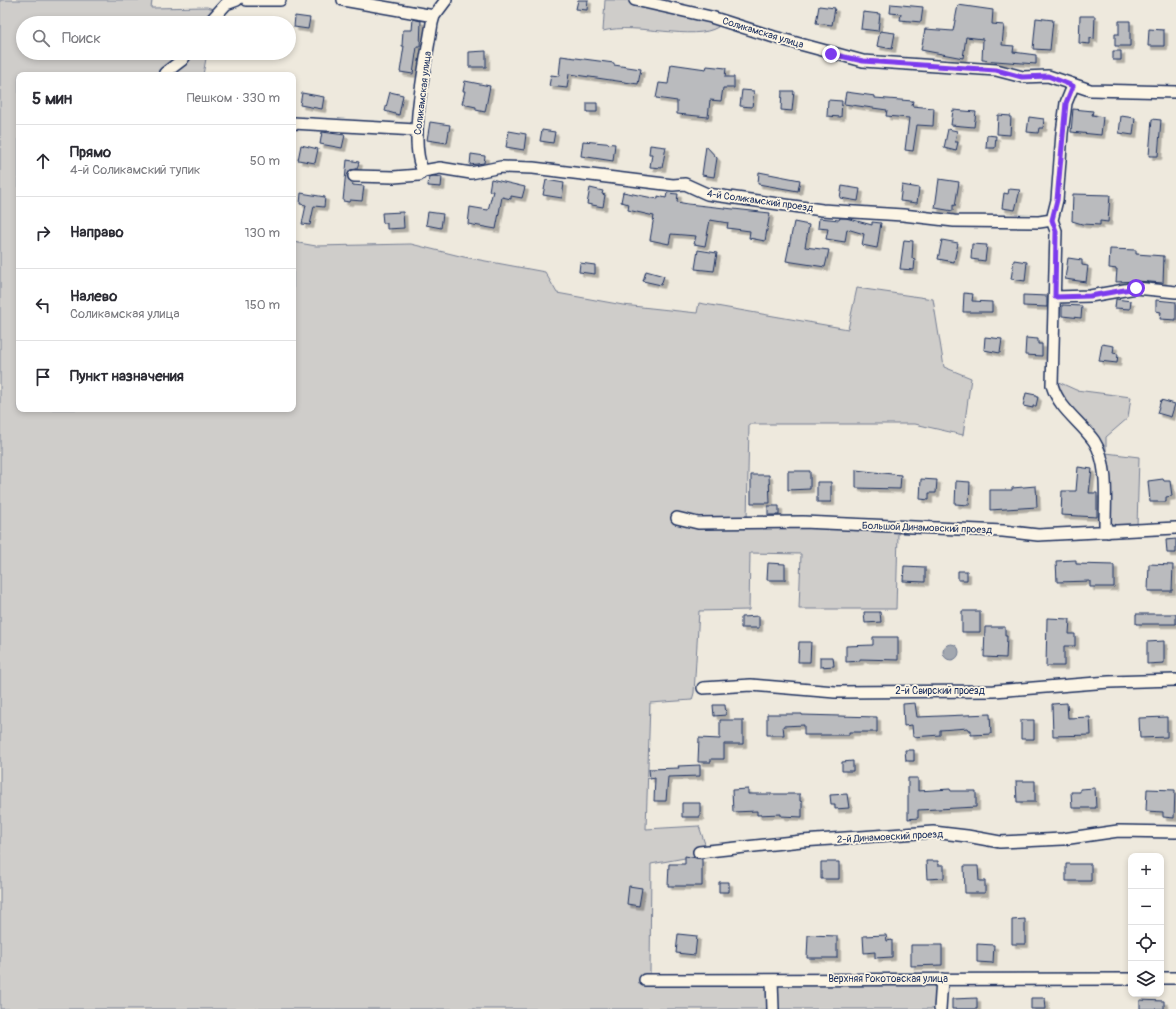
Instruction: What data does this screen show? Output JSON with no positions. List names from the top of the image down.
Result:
{
  "streets": {
    "street": [
      "Соликамская улица",
      "4-й Соликамский проезд",
      "Большой Динамовский проезд",
      "2-й Свирский проезд",
      "2-й Динамовский проезд",
      "Верхняя Рокотовская улица"
    ]
  },
  "crossings": [
    ["Соликамская улица", "4-й Соликамский проезд"]
  ],
  "page": {
    "search": "Поиск",
    "heading": ["5 мин", "Пешком · 330 m"],
    "list": [
      ["Прямо", "4-й Соликамский тупик", "50 m"],
      ["Направо", "130 m"],
      ["Налево", "Соликамская улица", "150 m"],
      "Пункт назначения"
    ],
    "map_buttons": ["+", "−"]
  }
}
